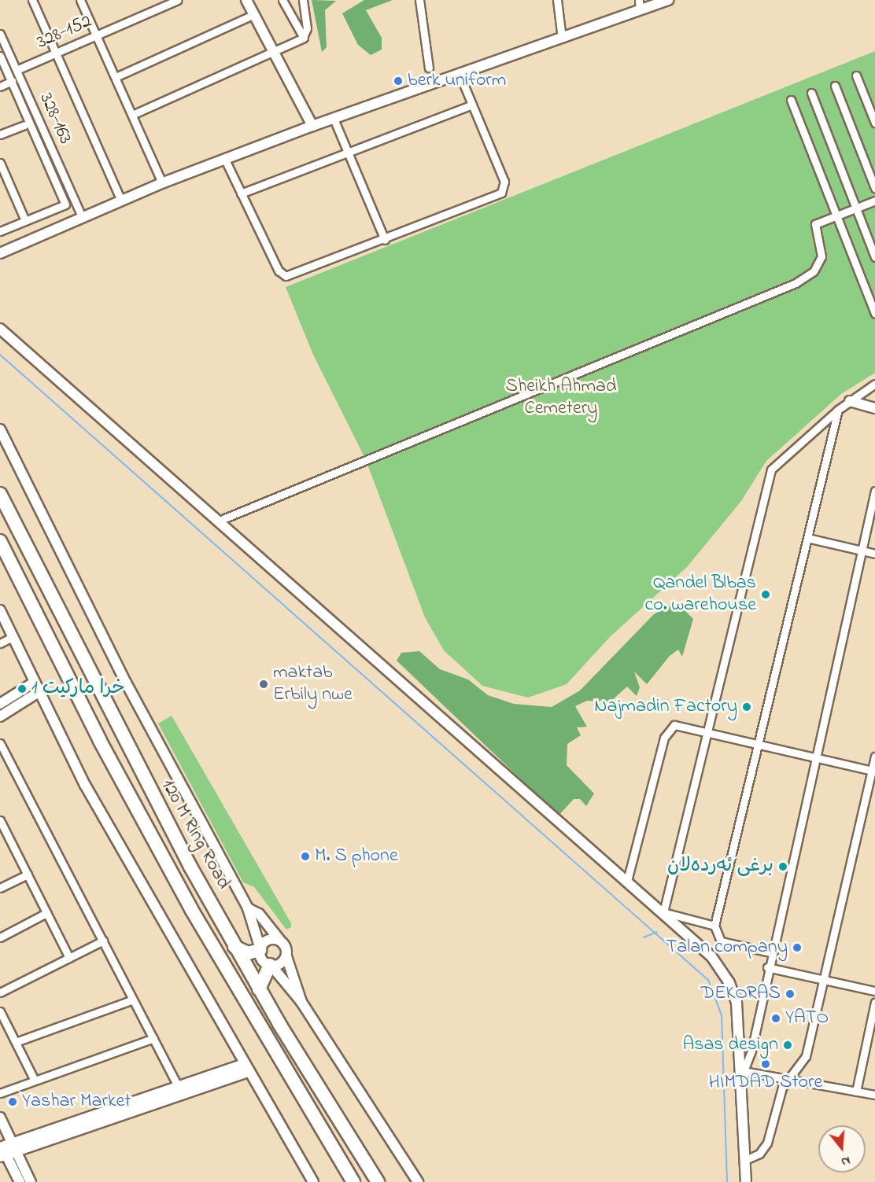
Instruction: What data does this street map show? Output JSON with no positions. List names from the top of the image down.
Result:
{
  "streets": {
    "highway": ["120 M Ring Road"],
    "street": ["328-152", "328-163"]
  },
  "crossings": [
    ["328-152", "328-163"]
  ],
  "parks": ["Sheikh Ahmad Cemetery"],
  "places": [
    "berk uniform",
    "Qandel Blbas co. warehouse",
    "maktab Erbily nwe",
    "خرا ماركيت 1",
    "Najmadin Factory",
    "M. S phone",
    "برغی ئەردەلان",
    "Talan company",
    "DEKORAS",
    "YATO",
    "Asas design",
    "HIMDAD Store",
    "Yashar Market"
  ],
  "north": "bottom"
}
